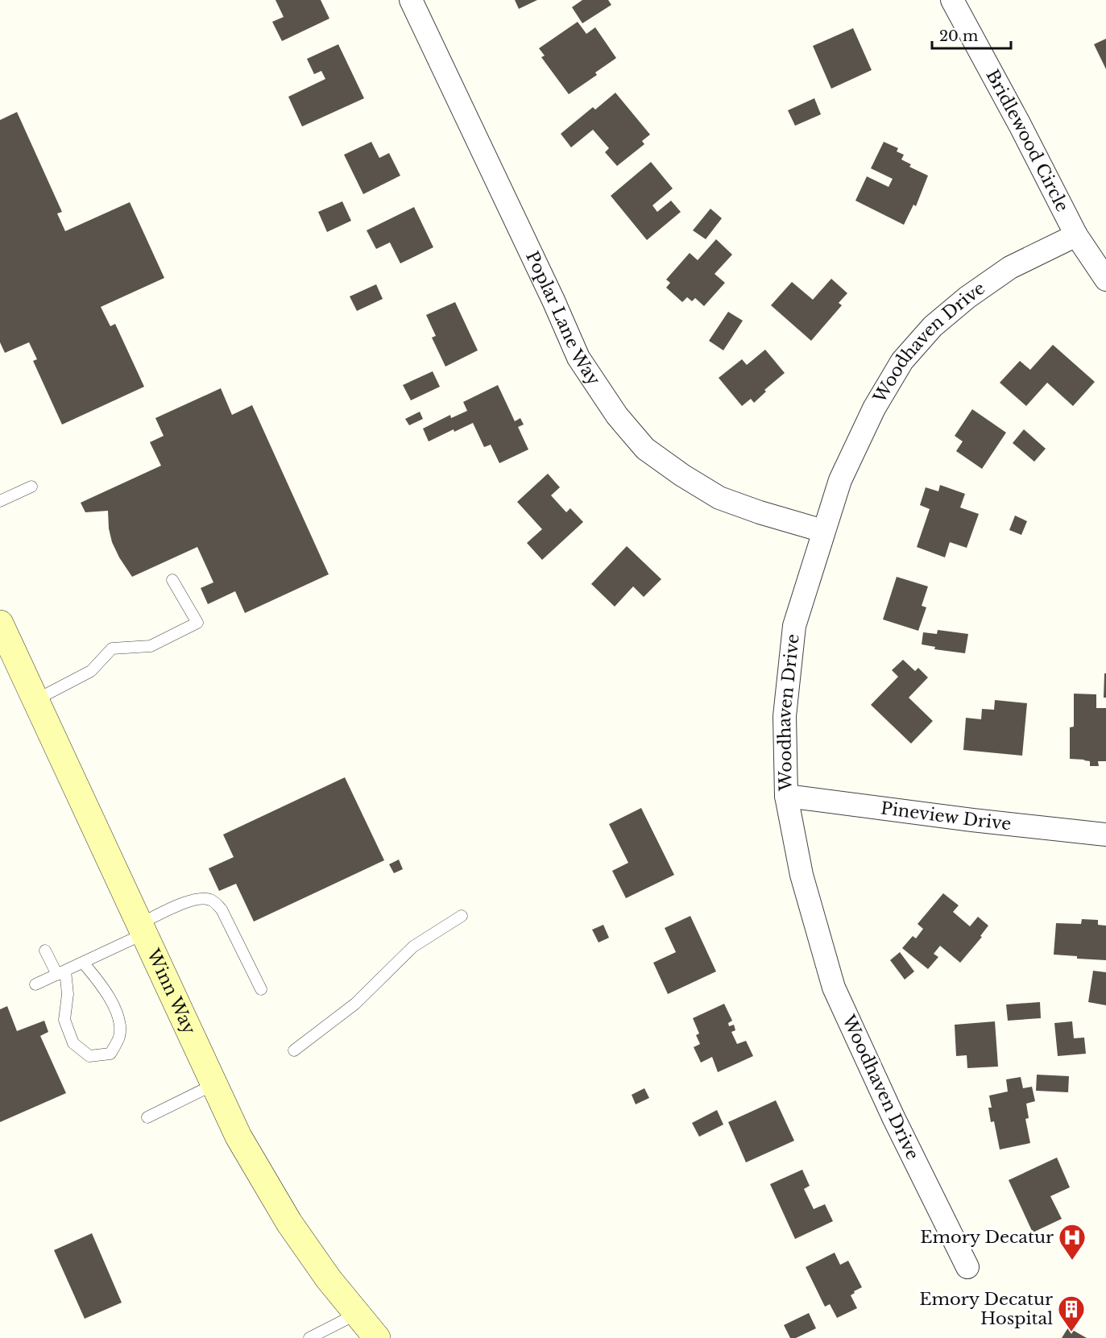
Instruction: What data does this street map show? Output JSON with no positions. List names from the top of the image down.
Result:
{
  "streets": {
    "street": [
      "Bridlewood Circle",
      "Poplar Lane Way",
      "Woodhaven Drive",
      "Pineview Drive",
      "Winn Way"
    ]
  },
  "crossings": [
    ["Bridlewood Circle", "Woodhaven Drive"],
    ["Poplar Lane Way", "Woodhaven Drive"],
    ["Woodhaven Drive", "Pineview Drive"]
  ],
  "places": {
    "hospital": ["Emory Decatur"],
    "building": ["Emory Decatur Hospital"]
  },
  "scale_bar": "20 m"
}
